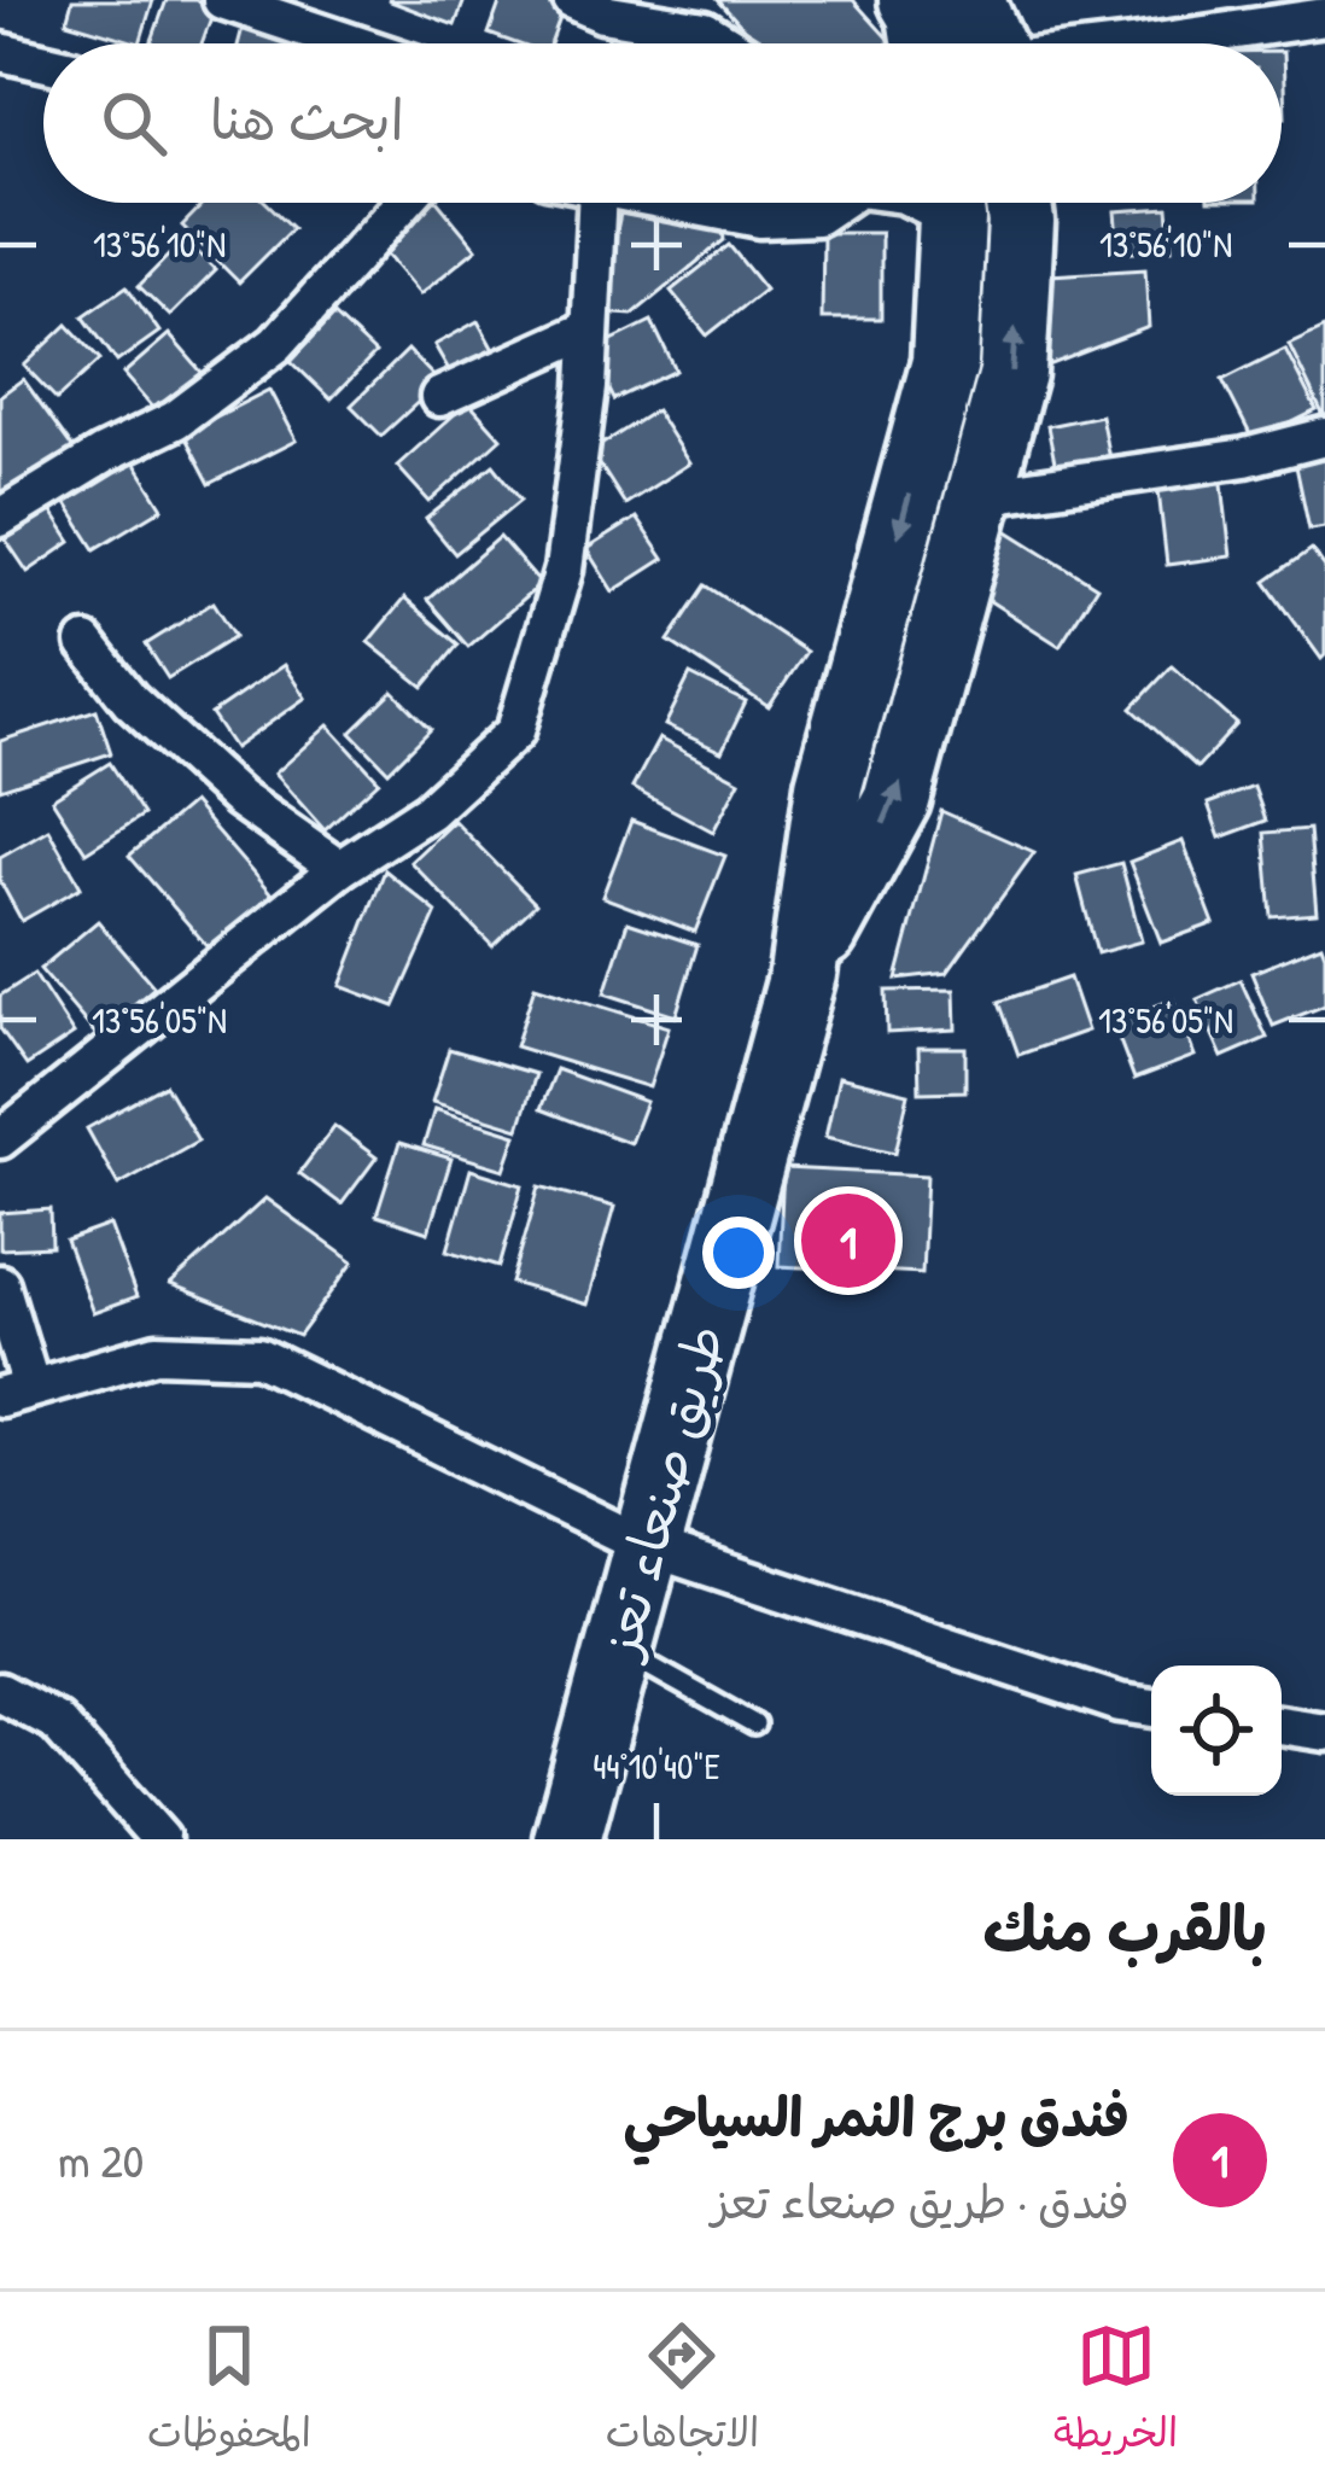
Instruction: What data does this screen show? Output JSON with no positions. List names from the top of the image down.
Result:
{
  "streets": {
    "highway": ["طريق صنعاء تعز"]
  },
  "page": {
    "search": "ابحث هنا",
    "pins": "1",
    "heading": "بالقرب منك",
    "list": [
      {
        "mark": "1",
        "name": "فندق برج النمر السياحي",
        "note": "فندق · طريق صنعاء تعز",
        "value": "20 m"
      }
    ],
    "nav": ["الخريطة", "الاتجاهات", "المحفوظات"]
  },
  "coordinates": ["13°56'10\"N", "13°56'05\"N", "44°10'40\"E"]
}
